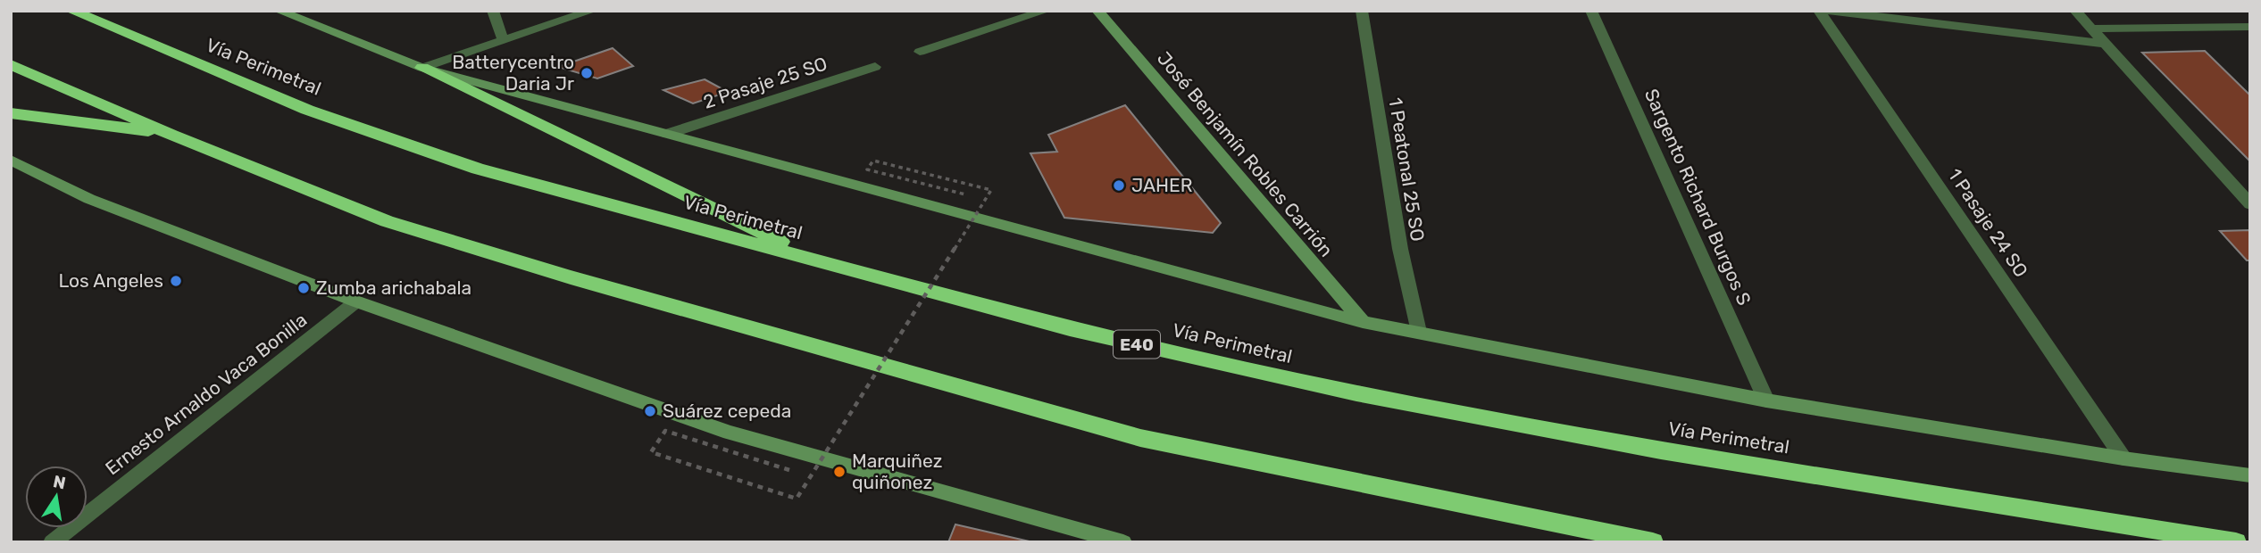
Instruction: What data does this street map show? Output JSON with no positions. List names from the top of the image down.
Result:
{
  "streets": {
    "highway": ["Vía Perimetral", "E40"],
    "street": [
      "2 Pasaje 25 SO",
      "José Benjamín Robles Carrión",
      "1 Peatonal 25 SO",
      "Sargento Richard Burgos S",
      "1 Pasaje 24 SO",
      "Ernesto Arnaldo Vaca Bonilla"
    ]
  },
  "places": [
    "Batterycentro Daria Jr",
    "JAHER",
    "Los Angeles",
    "Zumba arichabala",
    "Suárez cepeda",
    "Marquiñez quiñonez"
  ],
  "north": "top"
}
